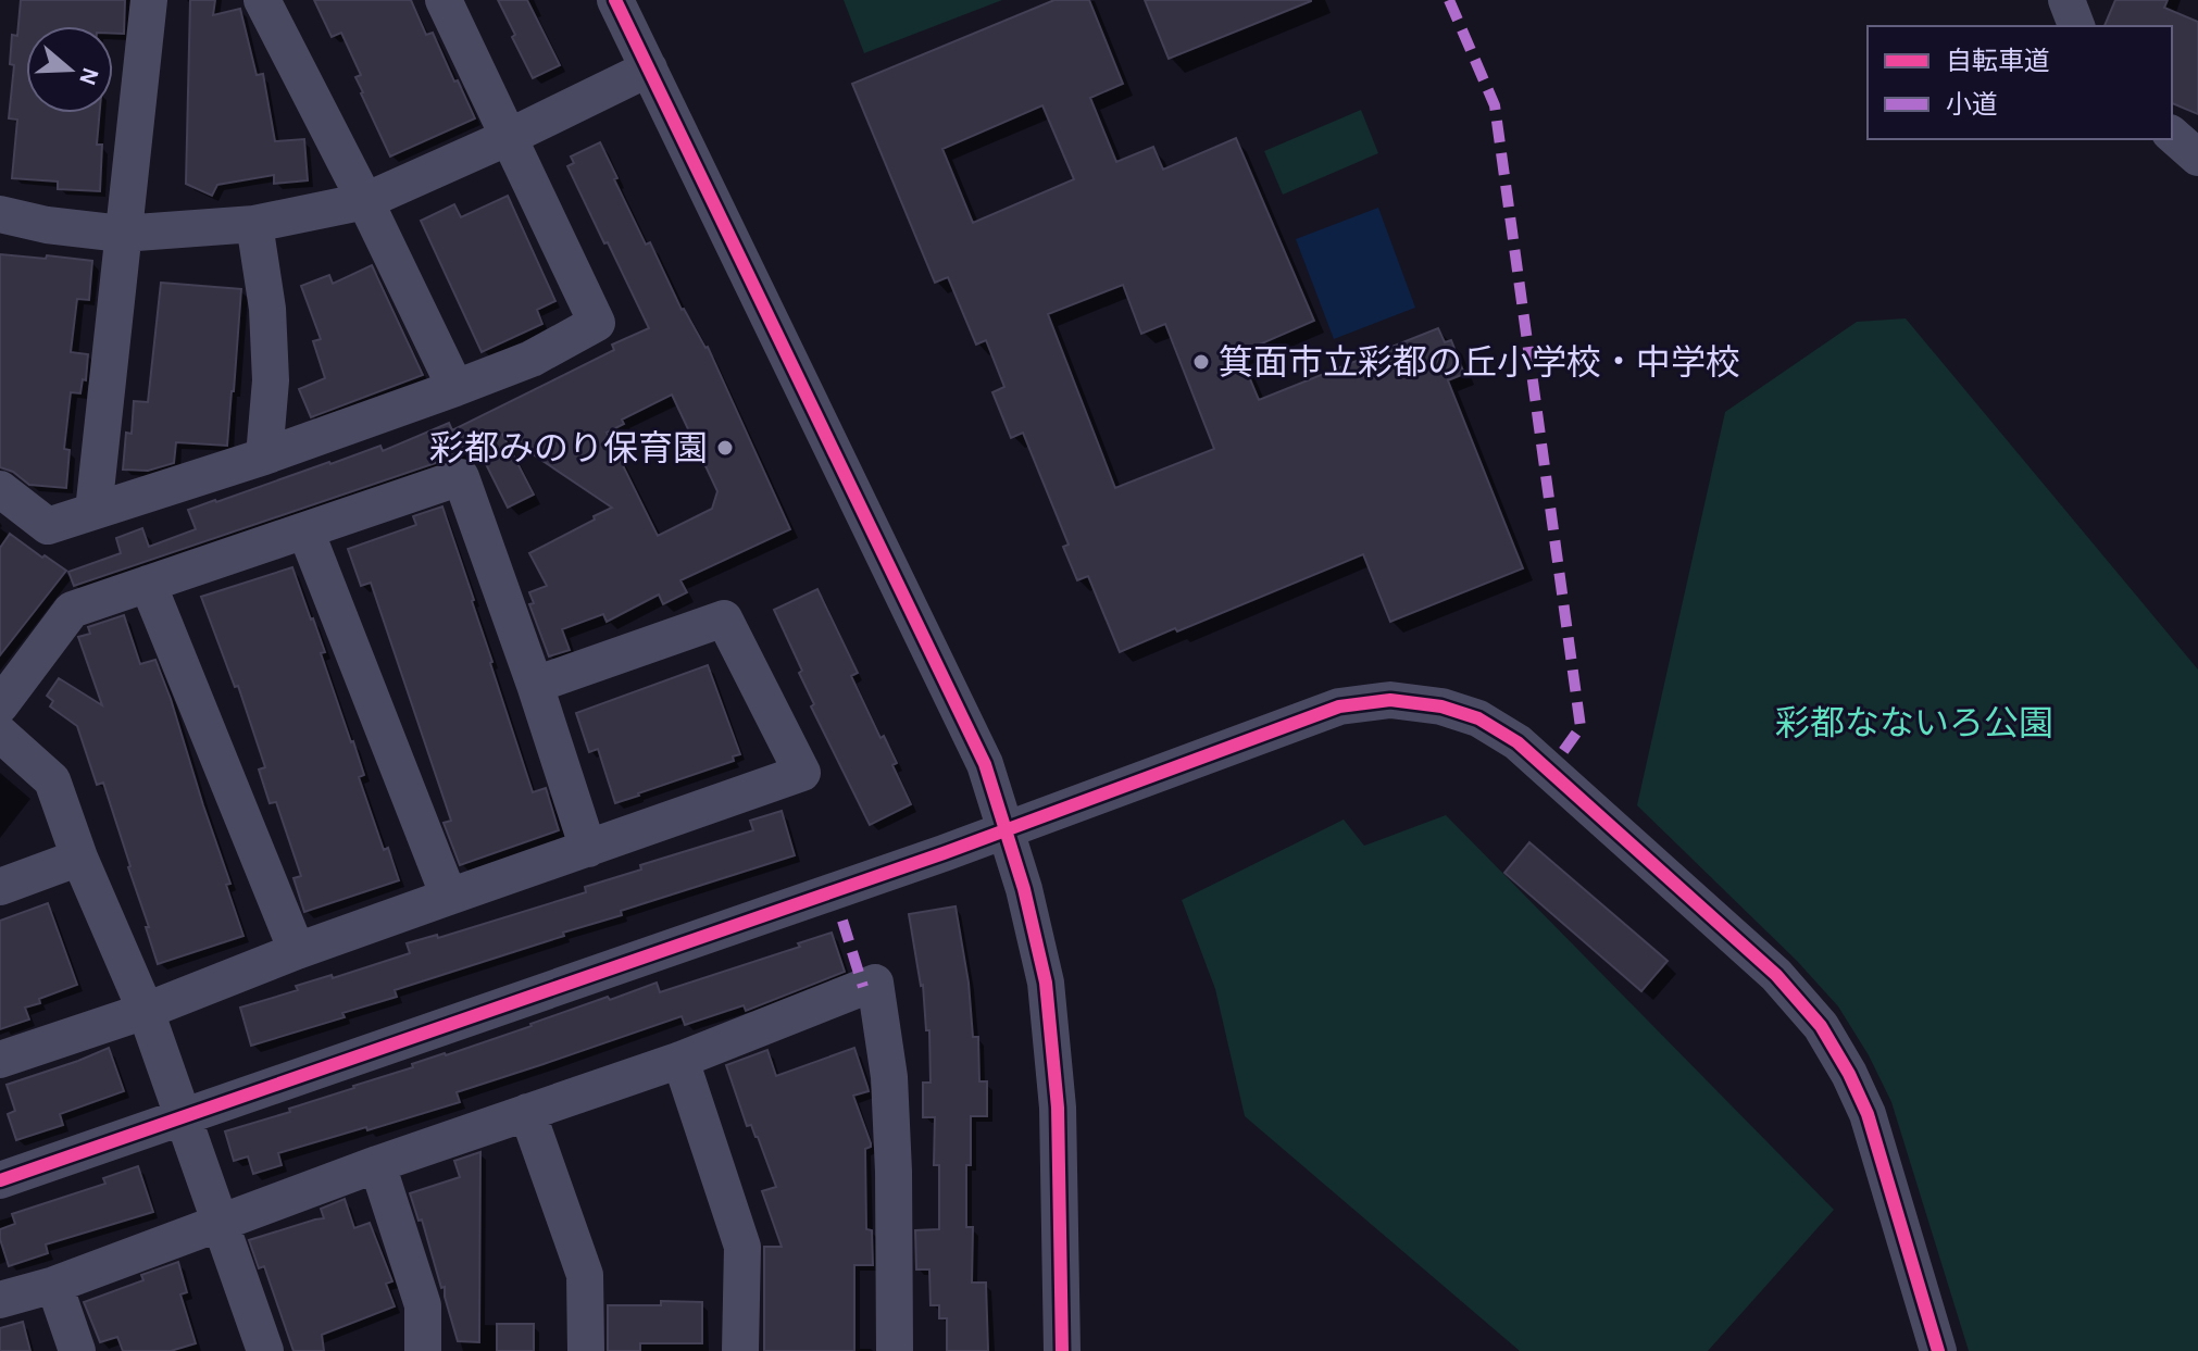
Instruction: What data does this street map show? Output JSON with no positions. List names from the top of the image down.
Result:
{
  "parks": ["彩都なないろ公園"],
  "places": ["箕面市立彩都の丘小学校・中学校", "彩都みのり保育園"],
  "legend": ["自転車道", "小道"],
  "north": "right"
}
